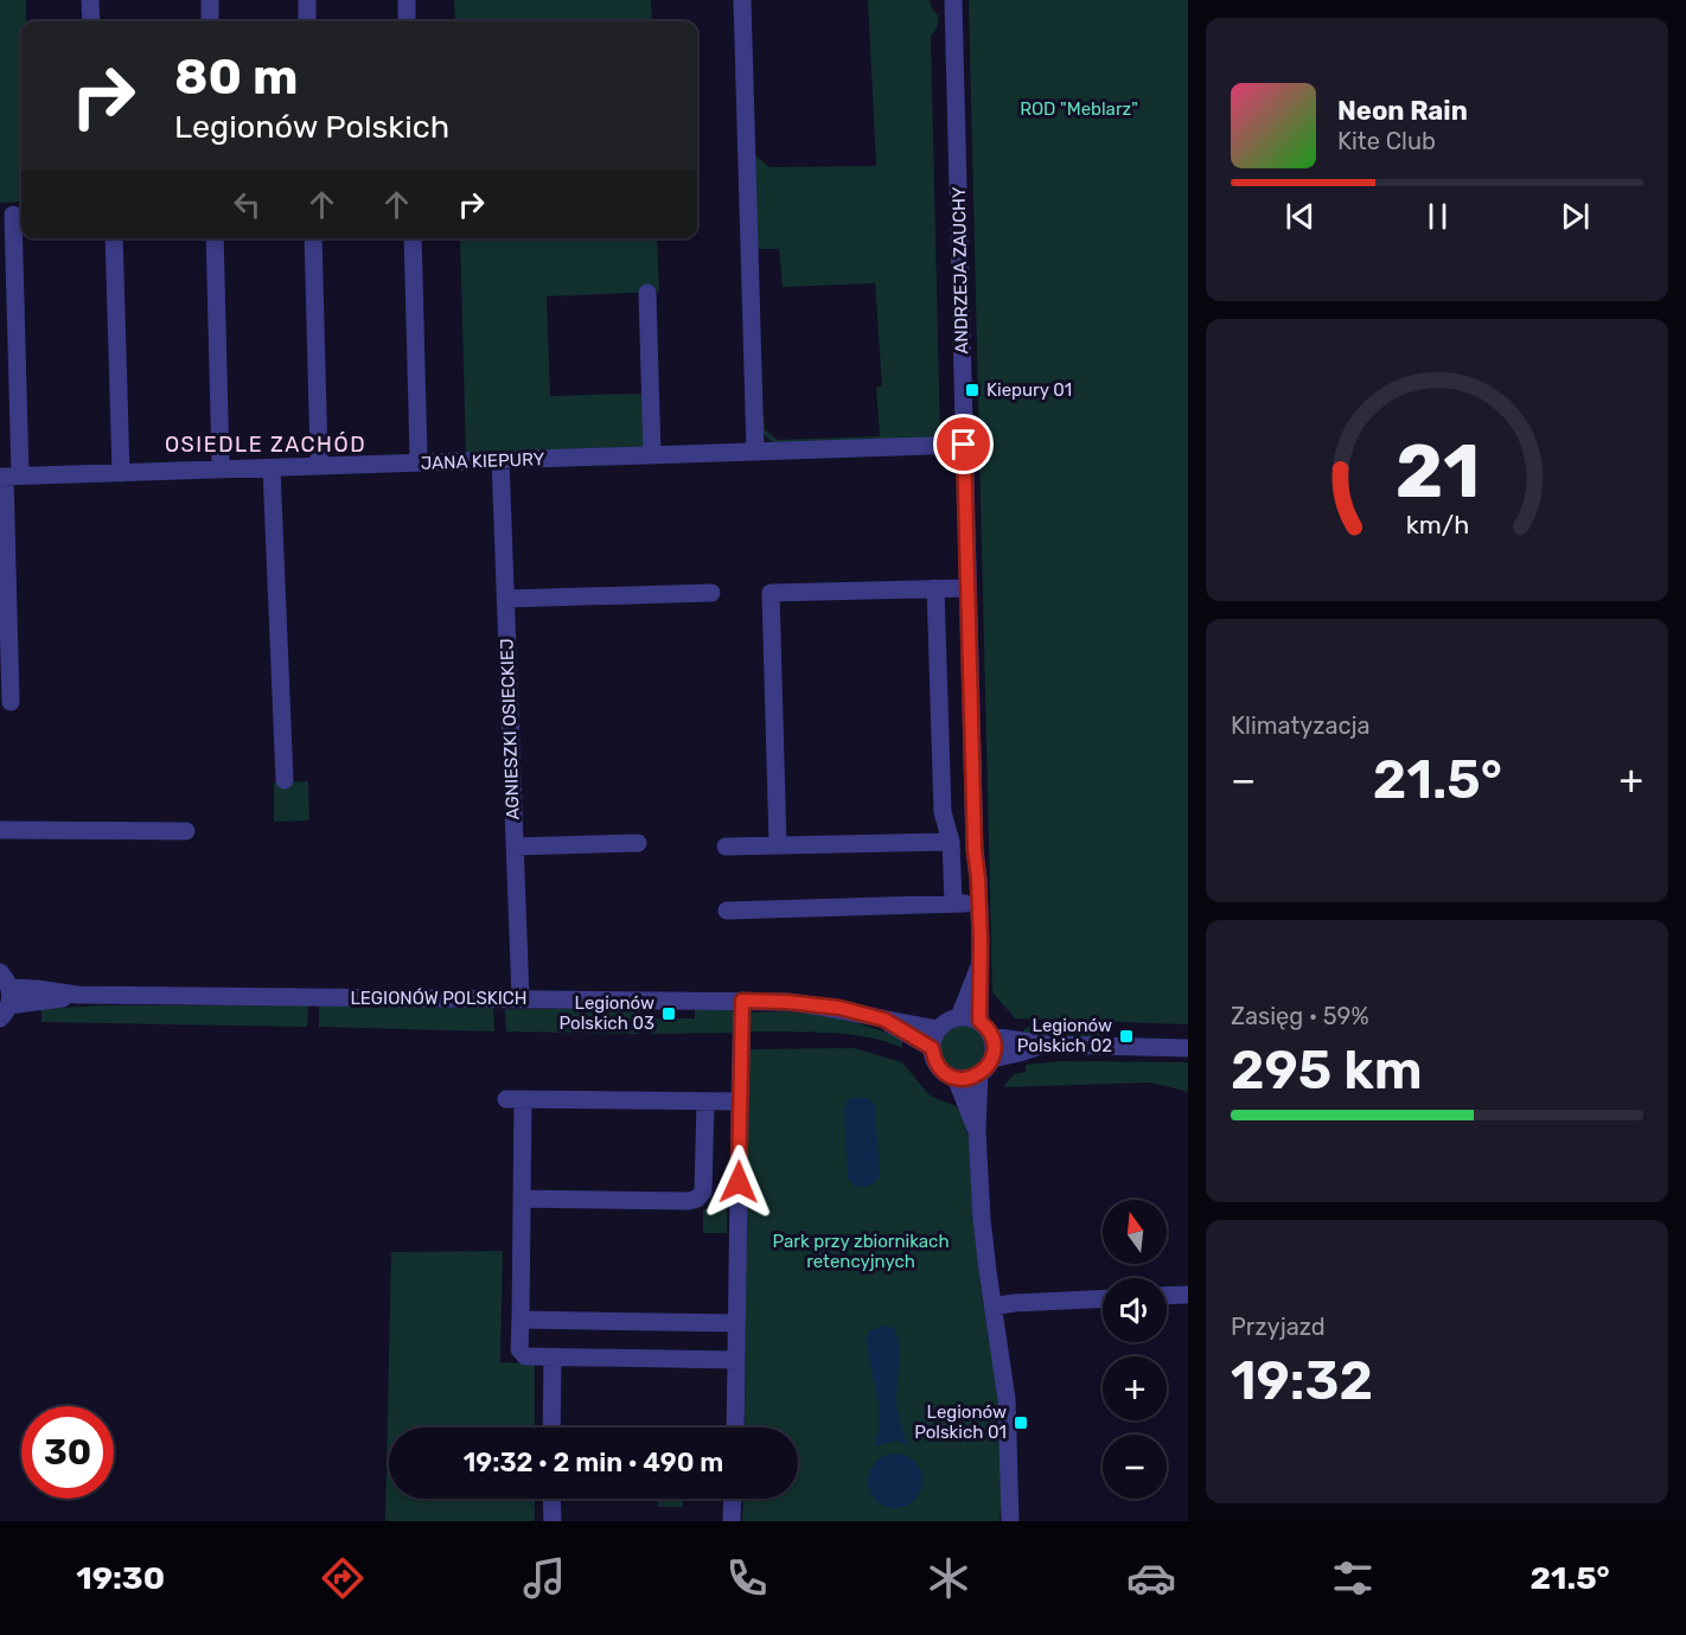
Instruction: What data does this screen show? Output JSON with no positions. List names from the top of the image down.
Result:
{
  "streets": {
    "street": [
      "ANDRZEJA ZAUCHY",
      "JANA KIEPURY",
      "AGNIESZKI OSIECKIEJ",
      "LEGIONÓW POLSKICH"
    ]
  },
  "crossings": [
    ["ANDRZEJA ZAUCHY", "JANA KIEPURY"],
    ["ANDRZEJA ZAUCHY", "LEGIONÓW POLSKICH"],
    ["JANA KIEPURY", "AGNIESZKI OSIECKIEJ"],
    ["AGNIESZKI OSIECKIEJ", "LEGIONÓW POLSKICH"]
  ],
  "districts": ["OSIEDLE ZACHÓD"],
  "parks": ["ROD \"Meblarz\"", "Park przy zbiornikach retencyjnych"],
  "places": {
    "transit": [
      "Kiepury 01",
      "Legionów Polskich 03",
      "Legionów Polskich 02",
      "Legionów Polskich 01"
    ]
  },
  "north": "top",
  "page": {
    "turn": ["80 m", "Legionów Polskich"],
    "song": ["Neon Rain", "Kite Club"],
    "tile": [
      "Klimatyzacja",
      ["Zasięg · 59%", "295 km"],
      ["Przyjazd", "19:32"]
    ],
    "heat": ["−", "21.5°", "+"],
    "map_buttons": ["+", "−"],
    "limit": "30",
    "trip": "19:32 · 2 min · 490 m",
    "tabs": ["19:30", "21.5°"],
    "gauge": ["21", "km/h"]
  }
}
